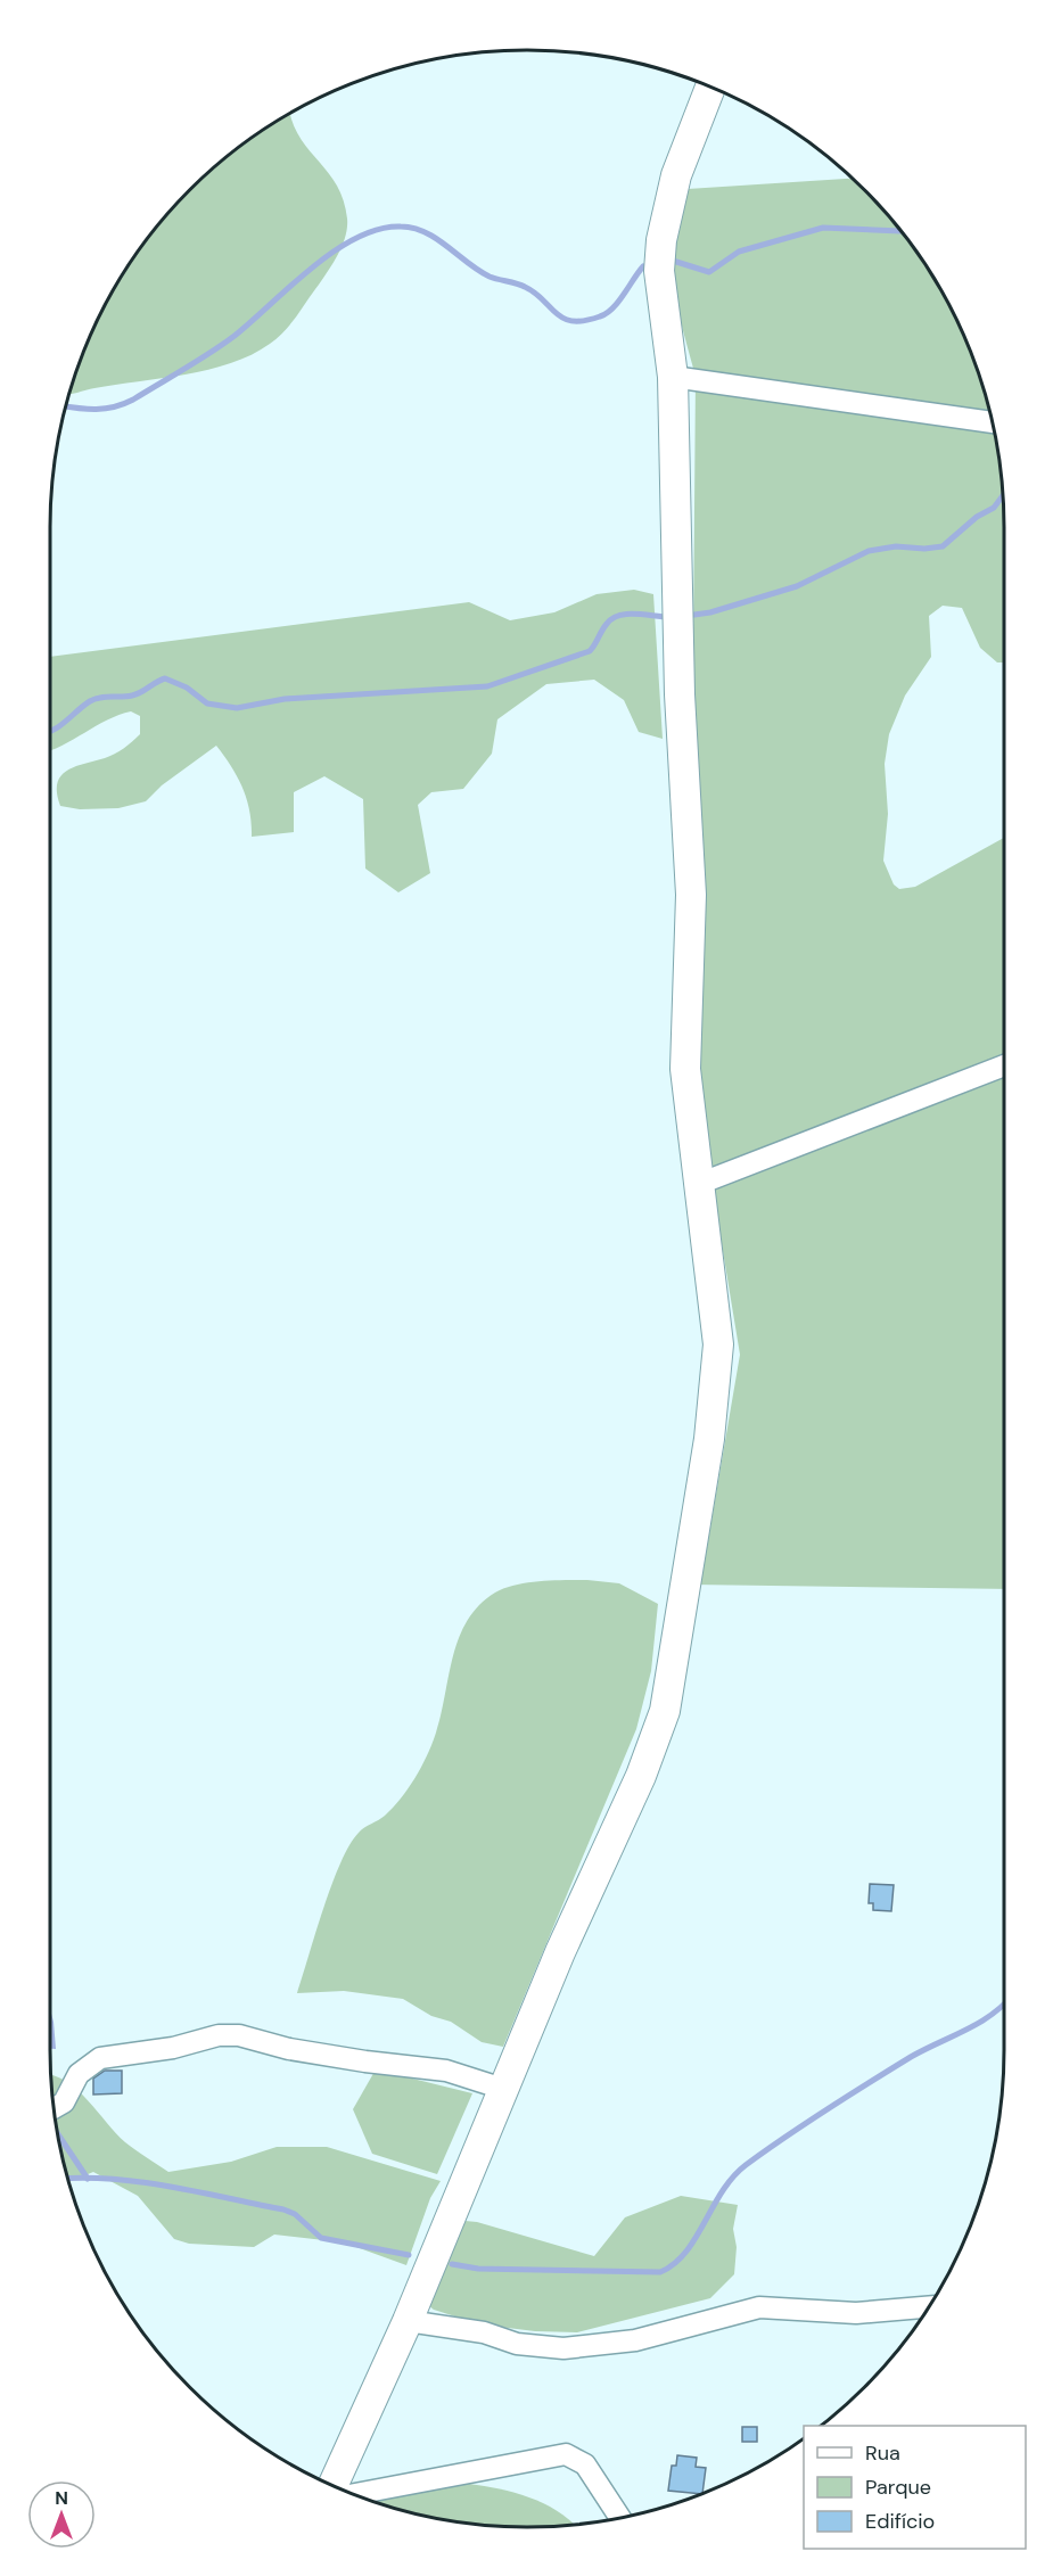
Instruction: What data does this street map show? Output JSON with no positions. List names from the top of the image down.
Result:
{
  "legend": ["Rua", "Parque", "Edifício"],
  "north": "top"
}
